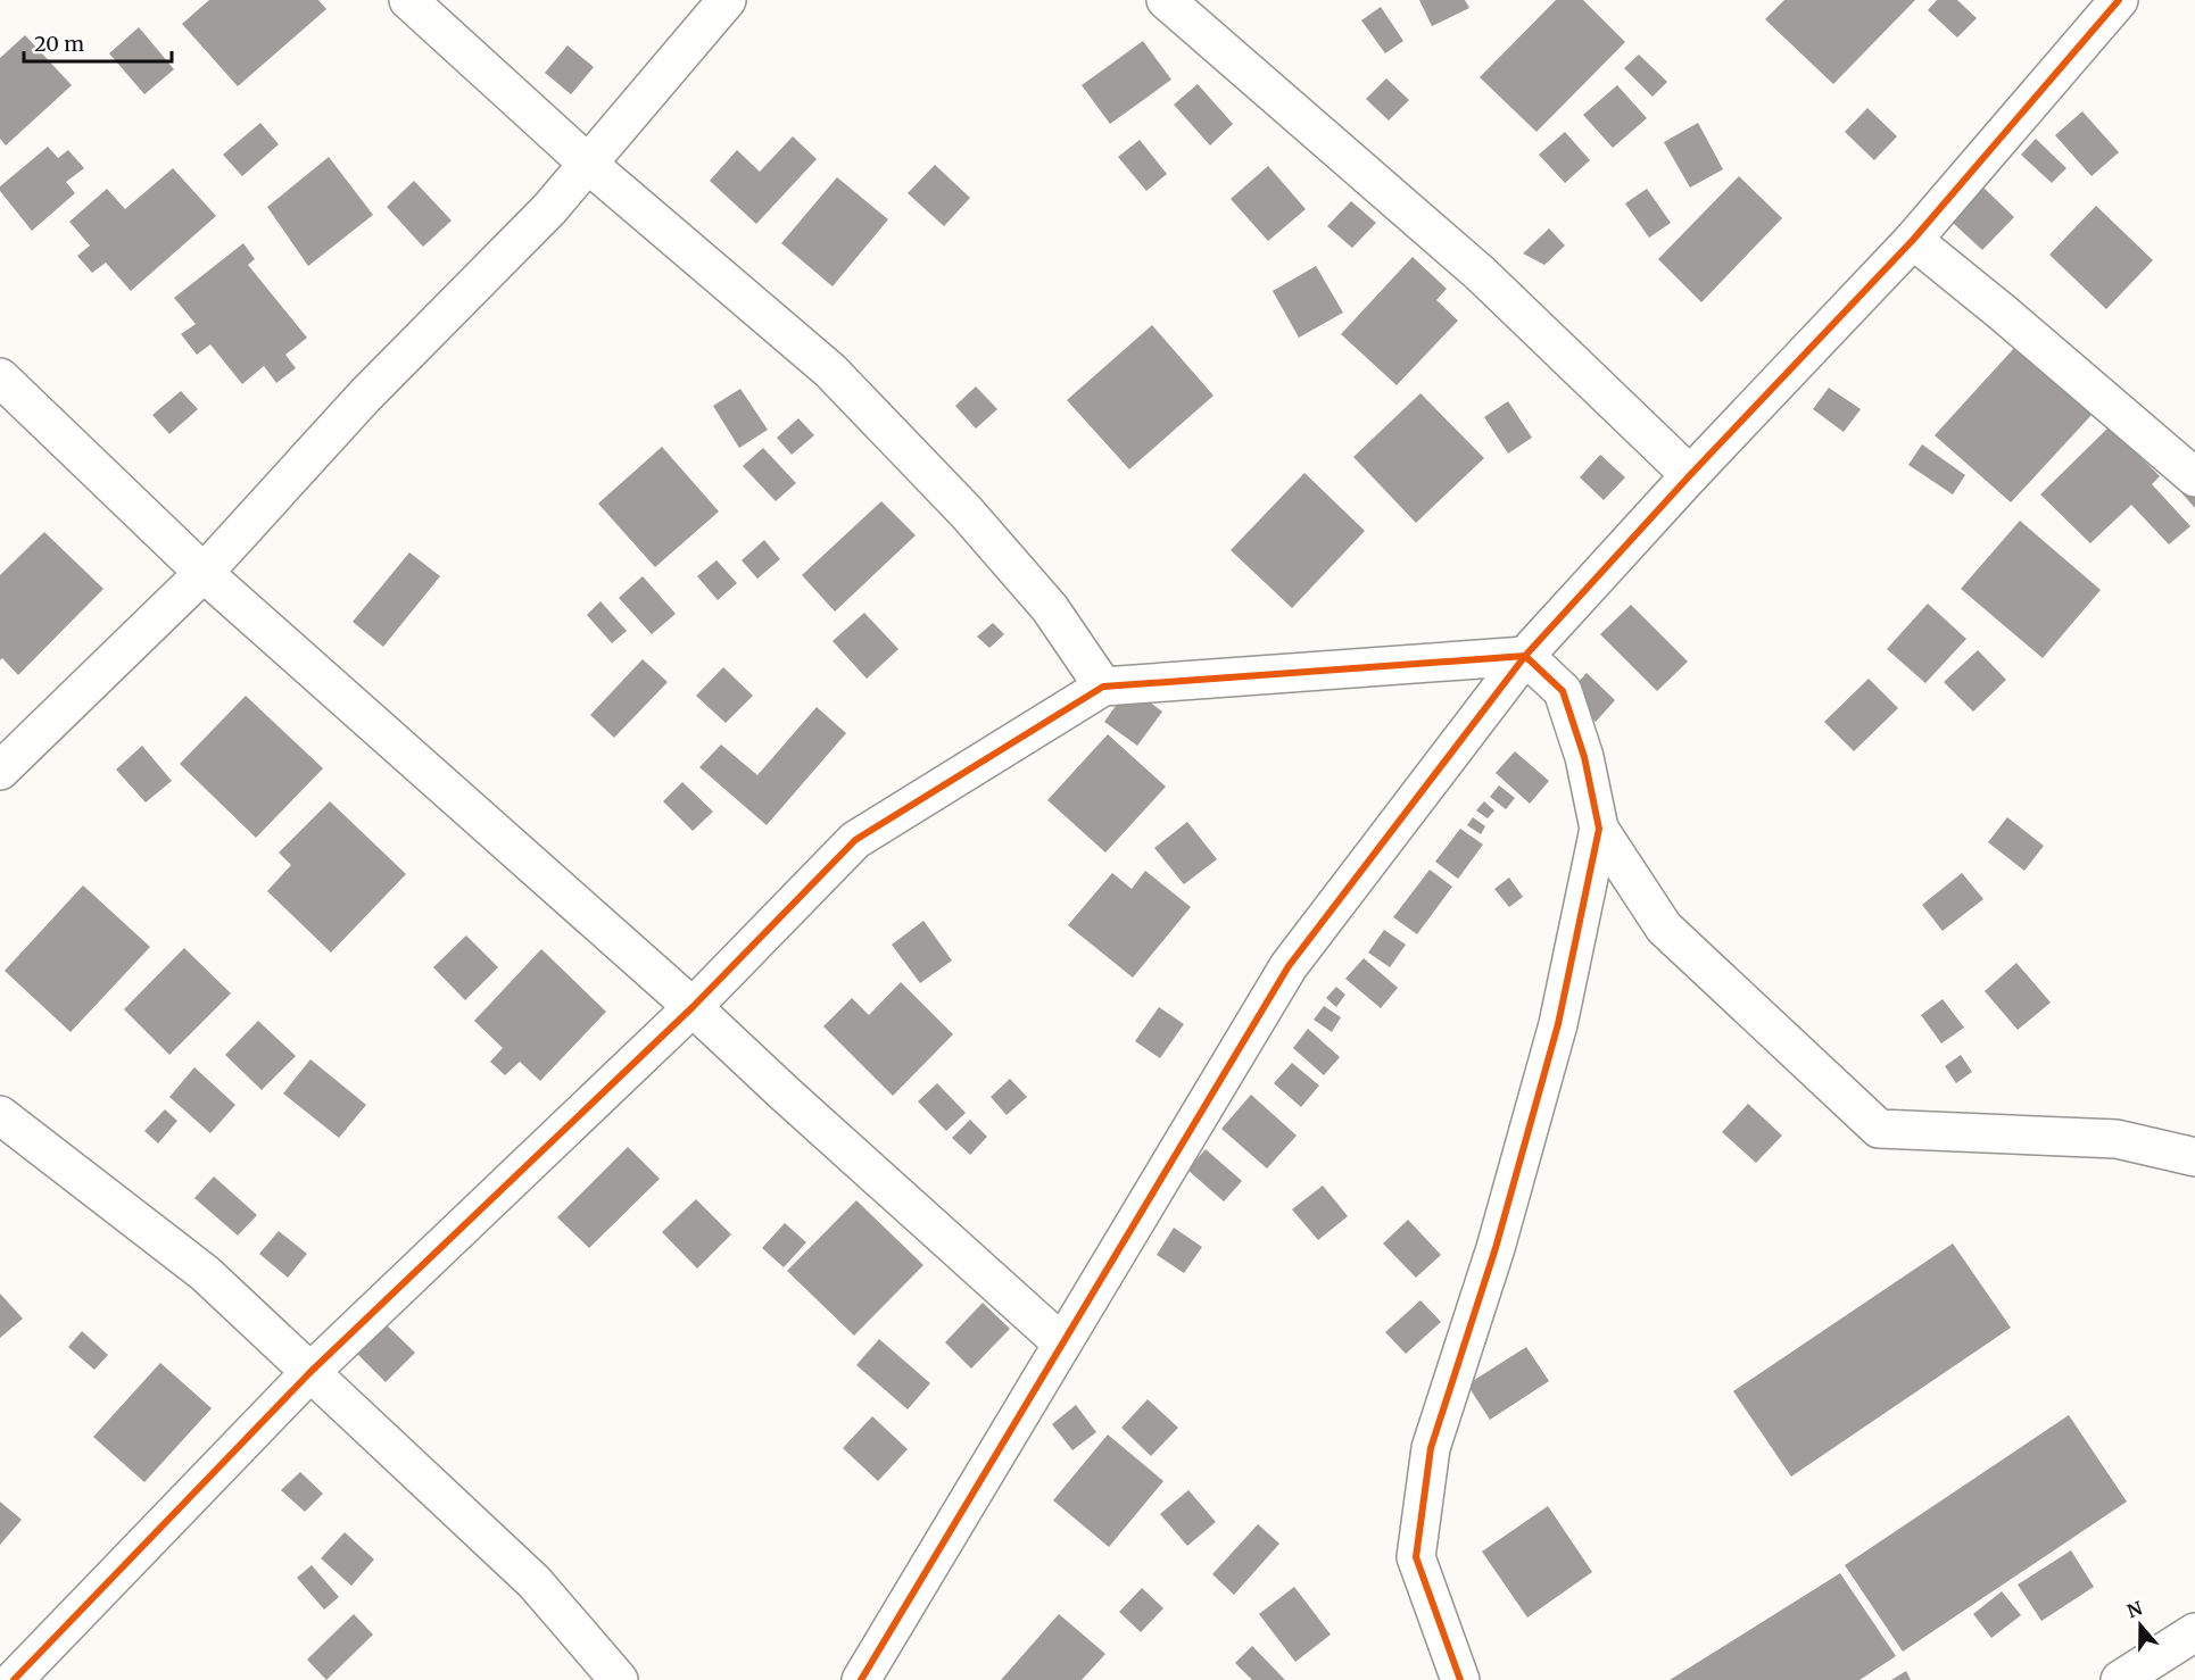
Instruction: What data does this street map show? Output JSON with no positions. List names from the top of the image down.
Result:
{
  "scale_bar": "20 m",
  "north": "top"
}
